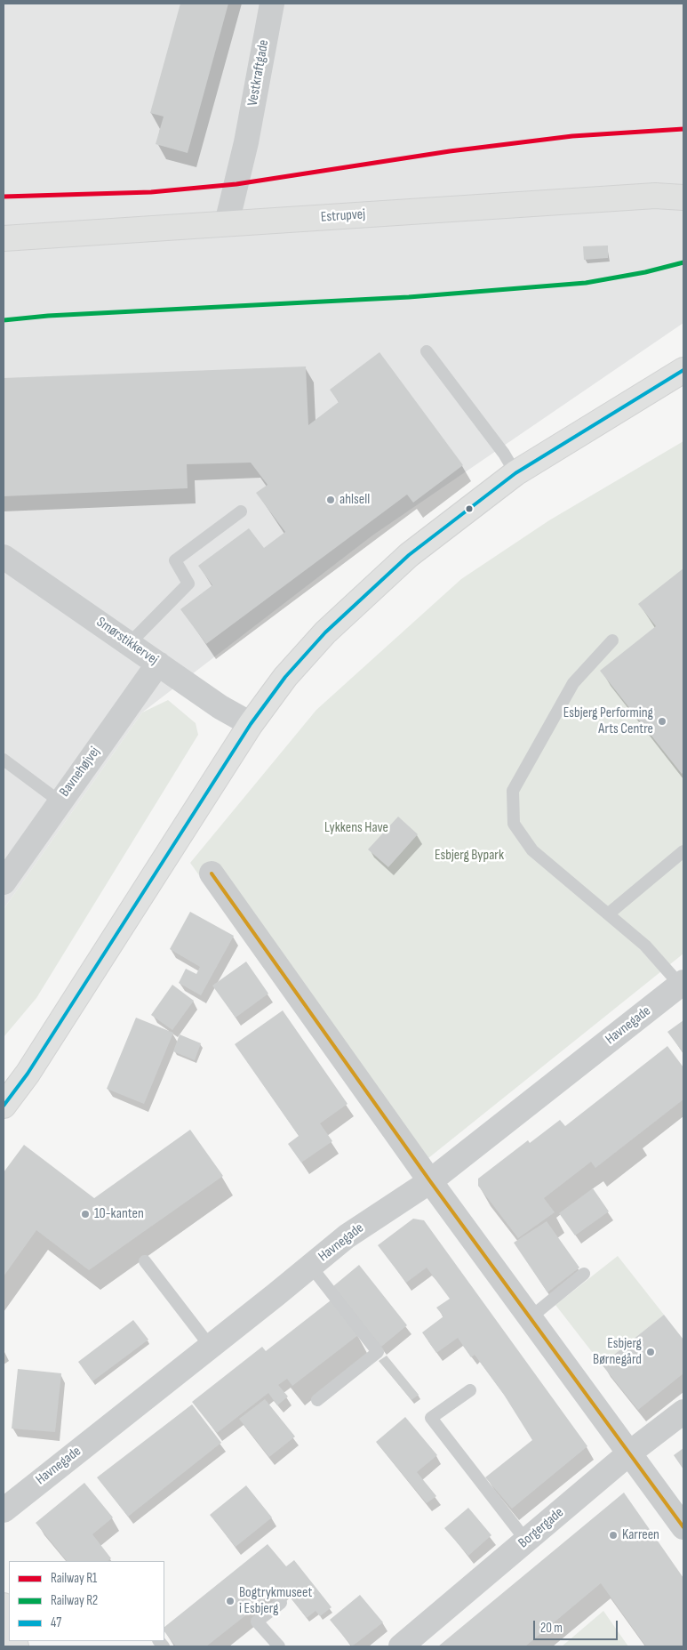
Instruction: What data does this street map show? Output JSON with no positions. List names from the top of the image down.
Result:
{
  "streets": {
    "main road": ["Estrupvej"],
    "street": [
      "Vestkraftgade",
      "Smørstikkervej",
      "Bavnehøjvej",
      "Havnegade",
      "Borgergade"
    ]
  },
  "crossings": [
    ["Vestkraftgade", "Estrupvej"],
    ["Smørstikkervej", "Bavnehøjvej"]
  ],
  "parks": ["Lykkens Have", "Esbjerg Bypark"],
  "places": [
    "ahlsell",
    "Esbjerg Performing Arts Centre",
    "10-kanten",
    "Esbjerg Børnegård",
    "Karreen",
    "Bogtrykmuseet i Esbjerg"
  ],
  "lines": ["rail line R1", "rail line R2", "transit line 47"],
  "legend": ["Railway R1", "Railway R2", "47"],
  "scale_bar": "20 m"
}
